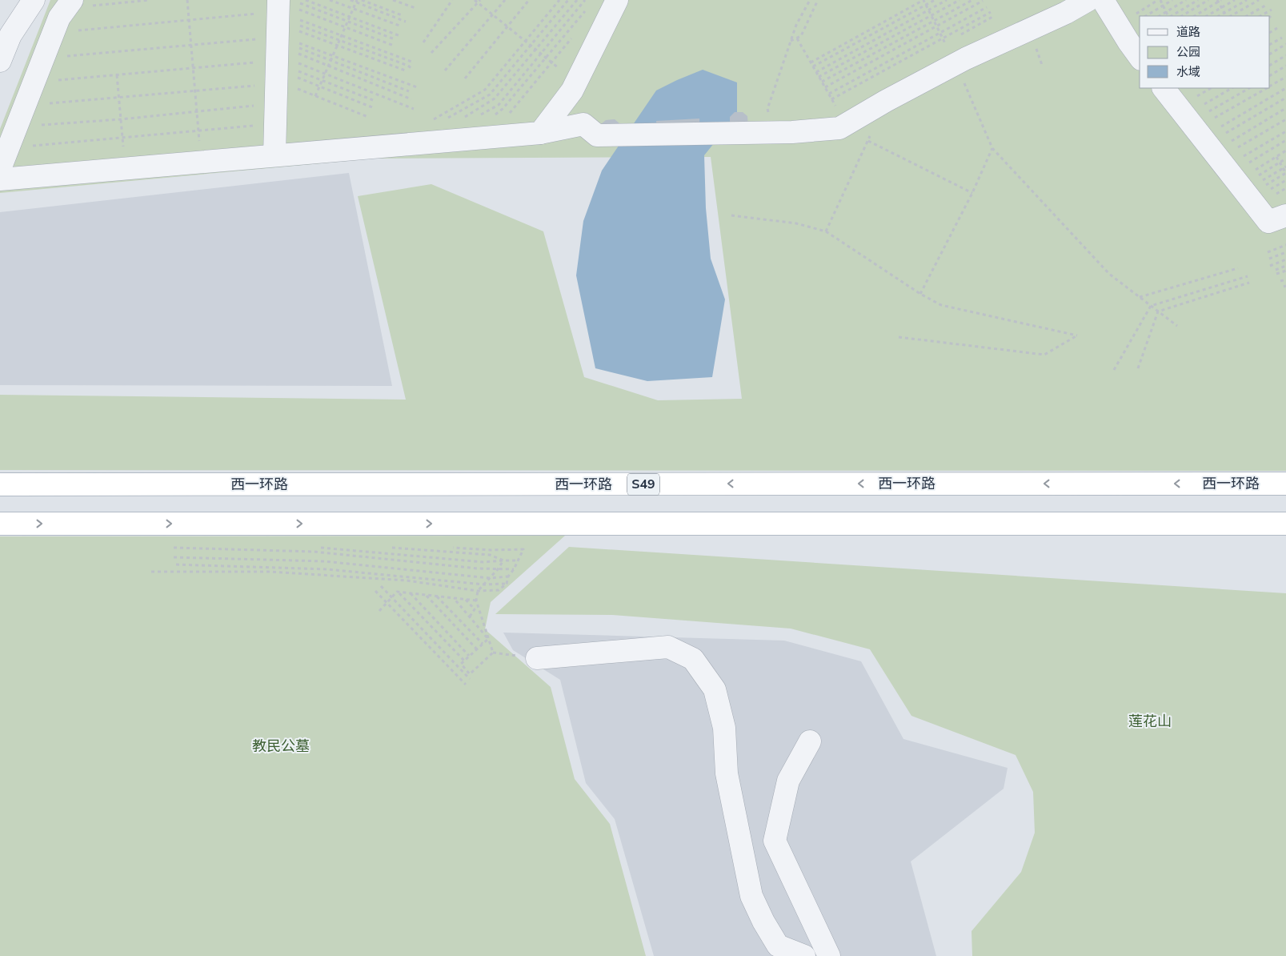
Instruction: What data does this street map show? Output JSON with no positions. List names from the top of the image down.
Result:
{
  "streets": {
    "highway": ["西一环路", "S49"]
  },
  "parks": ["莲花山", "教民公墓"],
  "legend": ["道路", "公园", "水域"]
}
